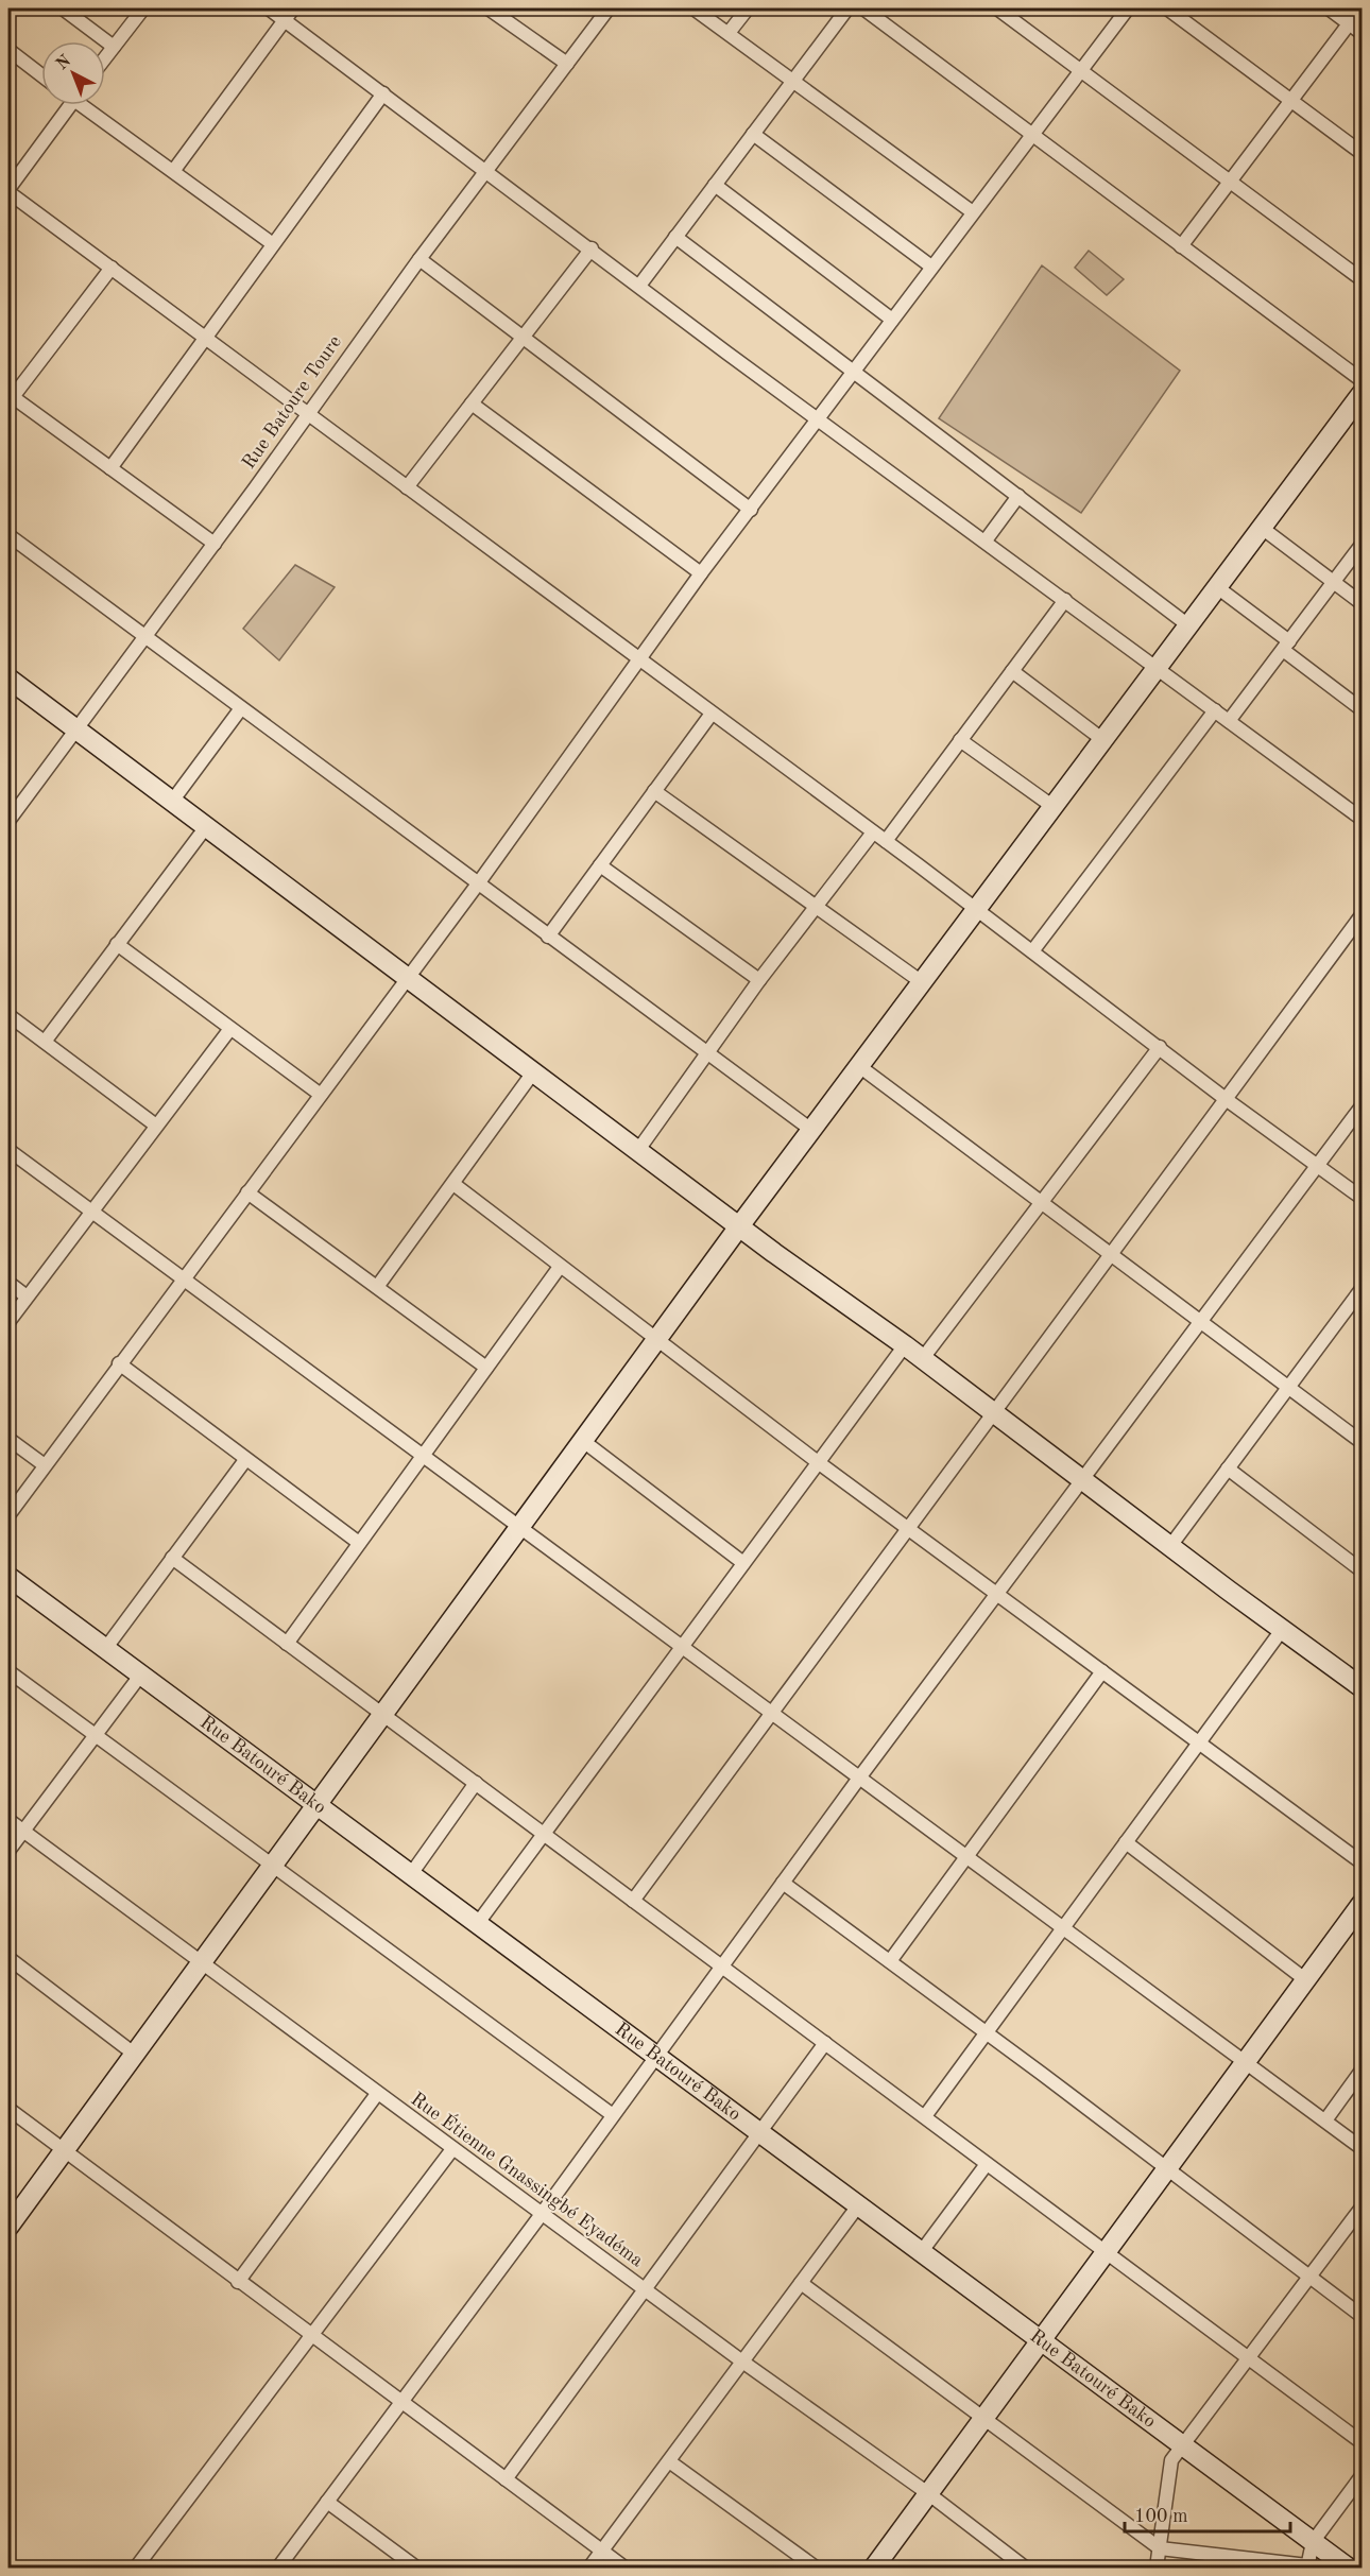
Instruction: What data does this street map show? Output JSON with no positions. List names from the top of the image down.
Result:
{
  "streets": {
    "street": ["Rue Batoure Toure", "Rue Batouré Bako", "Rue Étienne Gnassingbé Eyadéma"]
  },
  "scale_bar": "100 m",
  "north": "top left"
}
